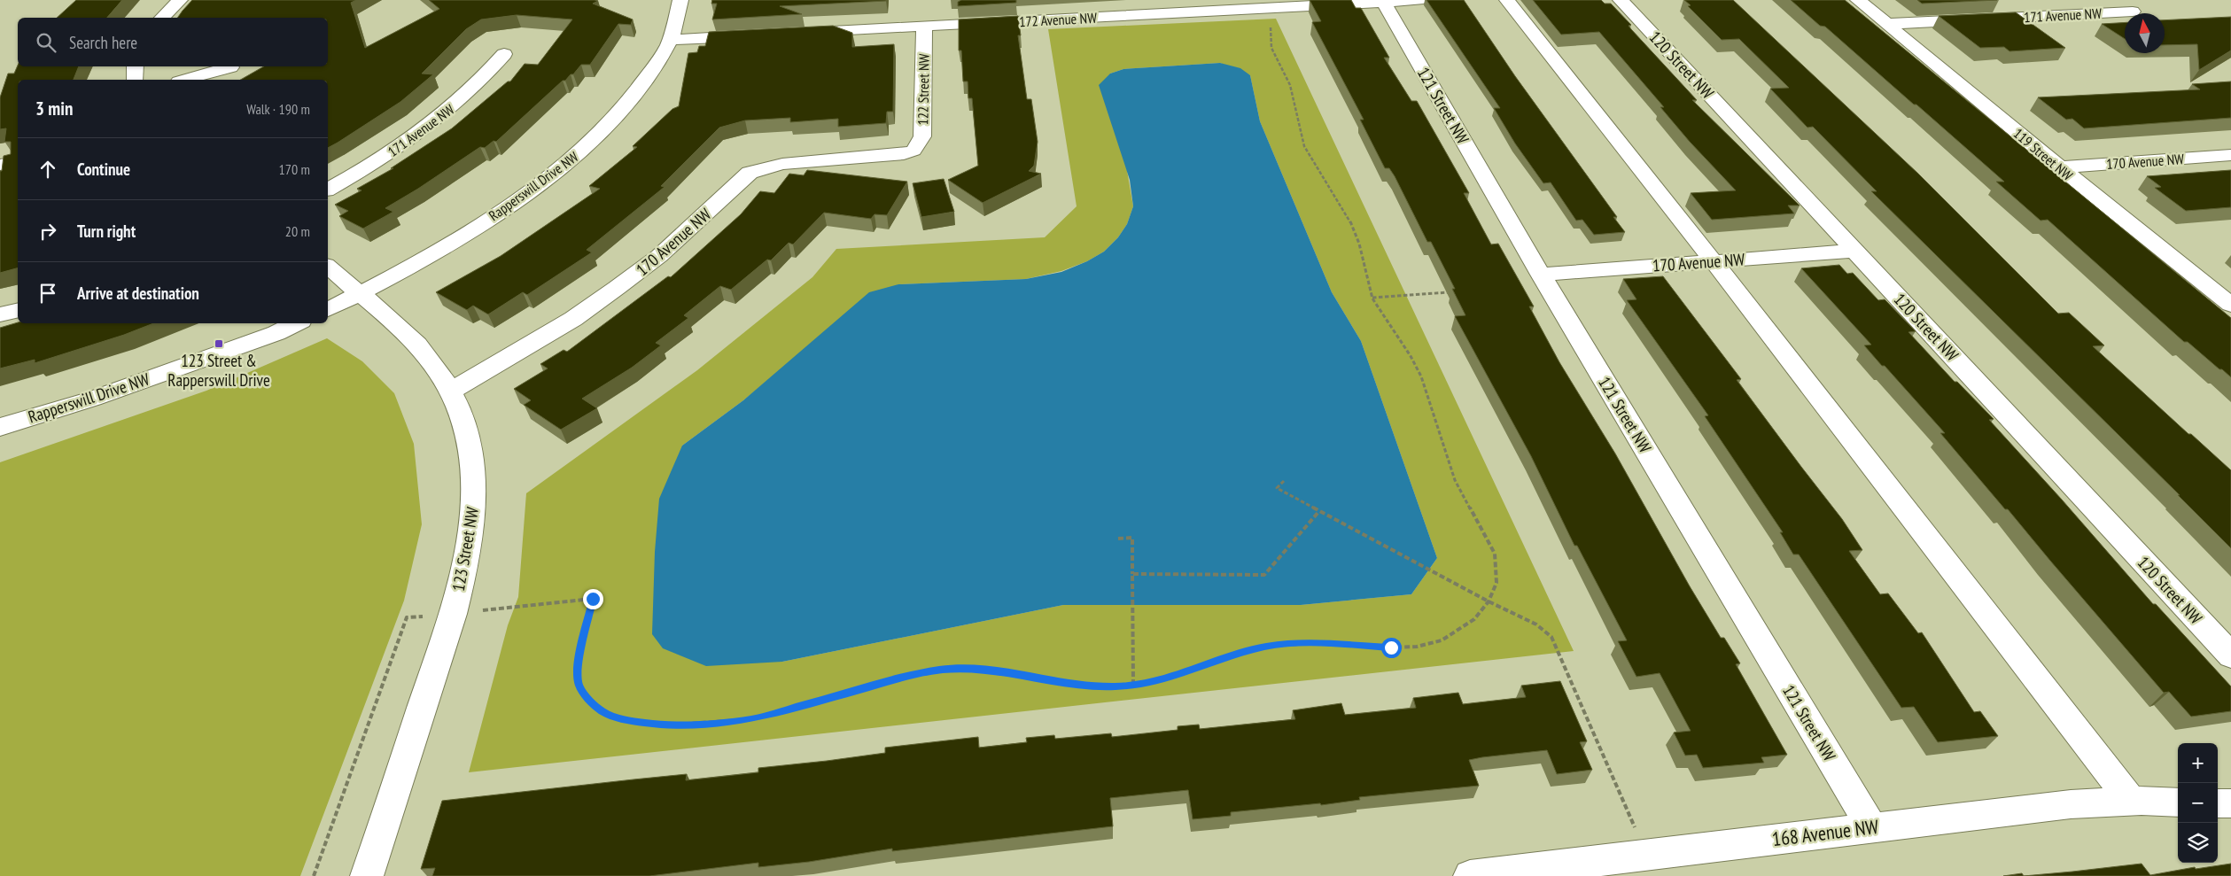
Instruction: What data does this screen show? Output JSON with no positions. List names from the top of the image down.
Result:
{
  "streets": {
    "street": [
      "171 Avenue NW",
      "172 Avenue NW",
      "120 Street NW",
      "122 Street NW",
      "121 Street NW",
      "119 Street NW",
      "170 Avenue NW",
      "Rapperswill Drive NW",
      "123 Street NW",
      "168 Avenue NW"
    ]
  },
  "crossings": [
    ["171 Avenue NW", "119 Street NW"],
    ["172 Avenue NW", "122 Street NW"],
    ["172 Avenue NW", "121 Street NW"],
    ["120 Street NW", "170 Avenue NW"],
    ["122 Street NW", "170 Avenue NW"],
    ["121 Street NW", "170 Avenue NW"],
    ["121 Street NW", "168 Avenue NW"],
    ["119 Street NW", "170 Avenue NW"],
    ["170 Avenue NW", "123 Street NW"],
    ["Rapperswill Drive NW", "123 Street NW"]
  ],
  "places": {
    "transit": ["123 Street & Rapperswill Drive"]
  },
  "north": "top",
  "page": {
    "search": "Search here",
    "heading": ["3 min", "Walk · 190 m"],
    "list": [
      ["Continue", "170 m"],
      ["Turn right", "20 m"],
      "Arrive at destination"
    ],
    "map_buttons": ["+", "−"]
  }
}
